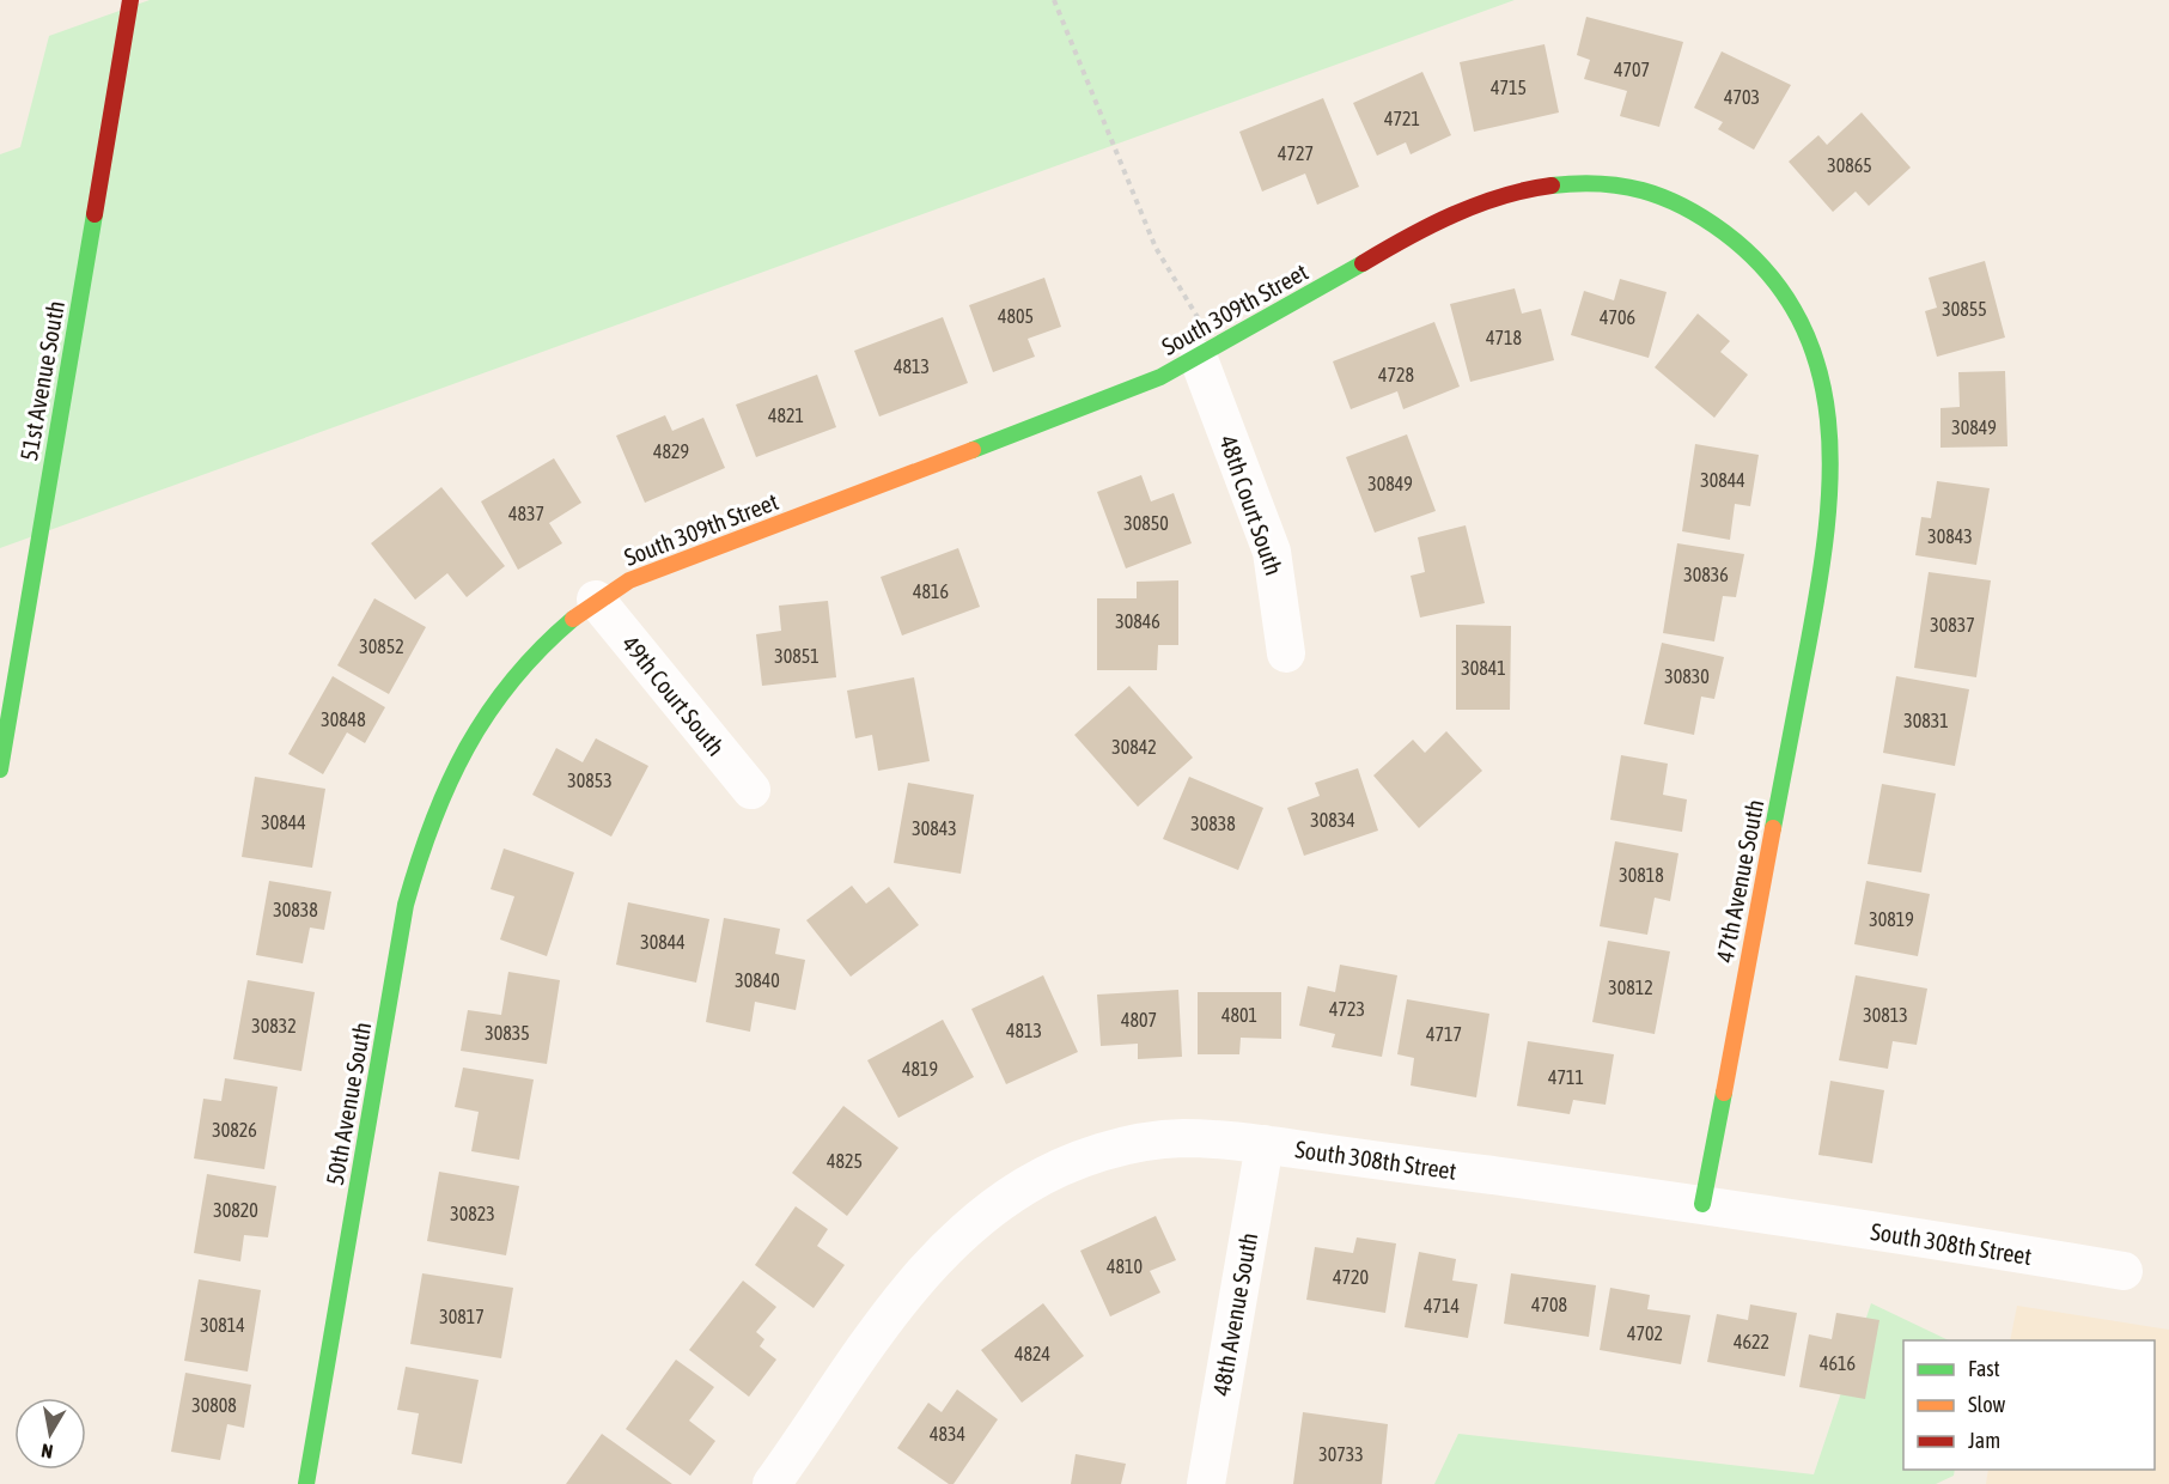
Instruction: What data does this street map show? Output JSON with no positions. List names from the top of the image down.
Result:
{
  "streets": {
    "street": [
      "South 309th Street",
      "51st Avenue South",
      "48th Court South",
      "49th Court South",
      "47th Avenue South",
      "50th Avenue South",
      "South 308th Street",
      "48th Avenue South"
    ]
  },
  "crossings": [
    ["South 309th Street", "48th Court South"],
    ["South 309th Street", "49th Court South"],
    ["South 309th Street", "47th Avenue South"],
    ["South 309th Street", "50th Avenue South"],
    ["47th Avenue South", "South 308th Street"],
    ["South 308th Street", "48th Avenue South"]
  ],
  "house_numbers": [
    "4707",
    "4715",
    "4703",
    "4721",
    "4727",
    "30865",
    "30855",
    "4805",
    "4706",
    "4718",
    "4813",
    "4728",
    "4821",
    "30849",
    "4829",
    "30844",
    "30849",
    "4837",
    "30850",
    "30843",
    "30836",
    "4816",
    "30846",
    "30837",
    "30852",
    "30851",
    "30841",
    "30830",
    "30848",
    "30831",
    "30842",
    "30853",
    "30834",
    "30844",
    "30838",
    "30843",
    "30818",
    "30838",
    "30819",
    "30844",
    "30840",
    "30812",
    "4723",
    "4801",
    "30813",
    "4807",
    "30832",
    "4813",
    "30835",
    "4717",
    "4819",
    "4711",
    "30826",
    "4825",
    "30820",
    "30823",
    "4810",
    "4720",
    "4708",
    "4714",
    "30817",
    "30814",
    "4702",
    "4622",
    "4824",
    "4616",
    "30808",
    "4834",
    "30733"
  ],
  "legend": ["Fast", "Slow", "Jam"],
  "north": "bottom"
}
